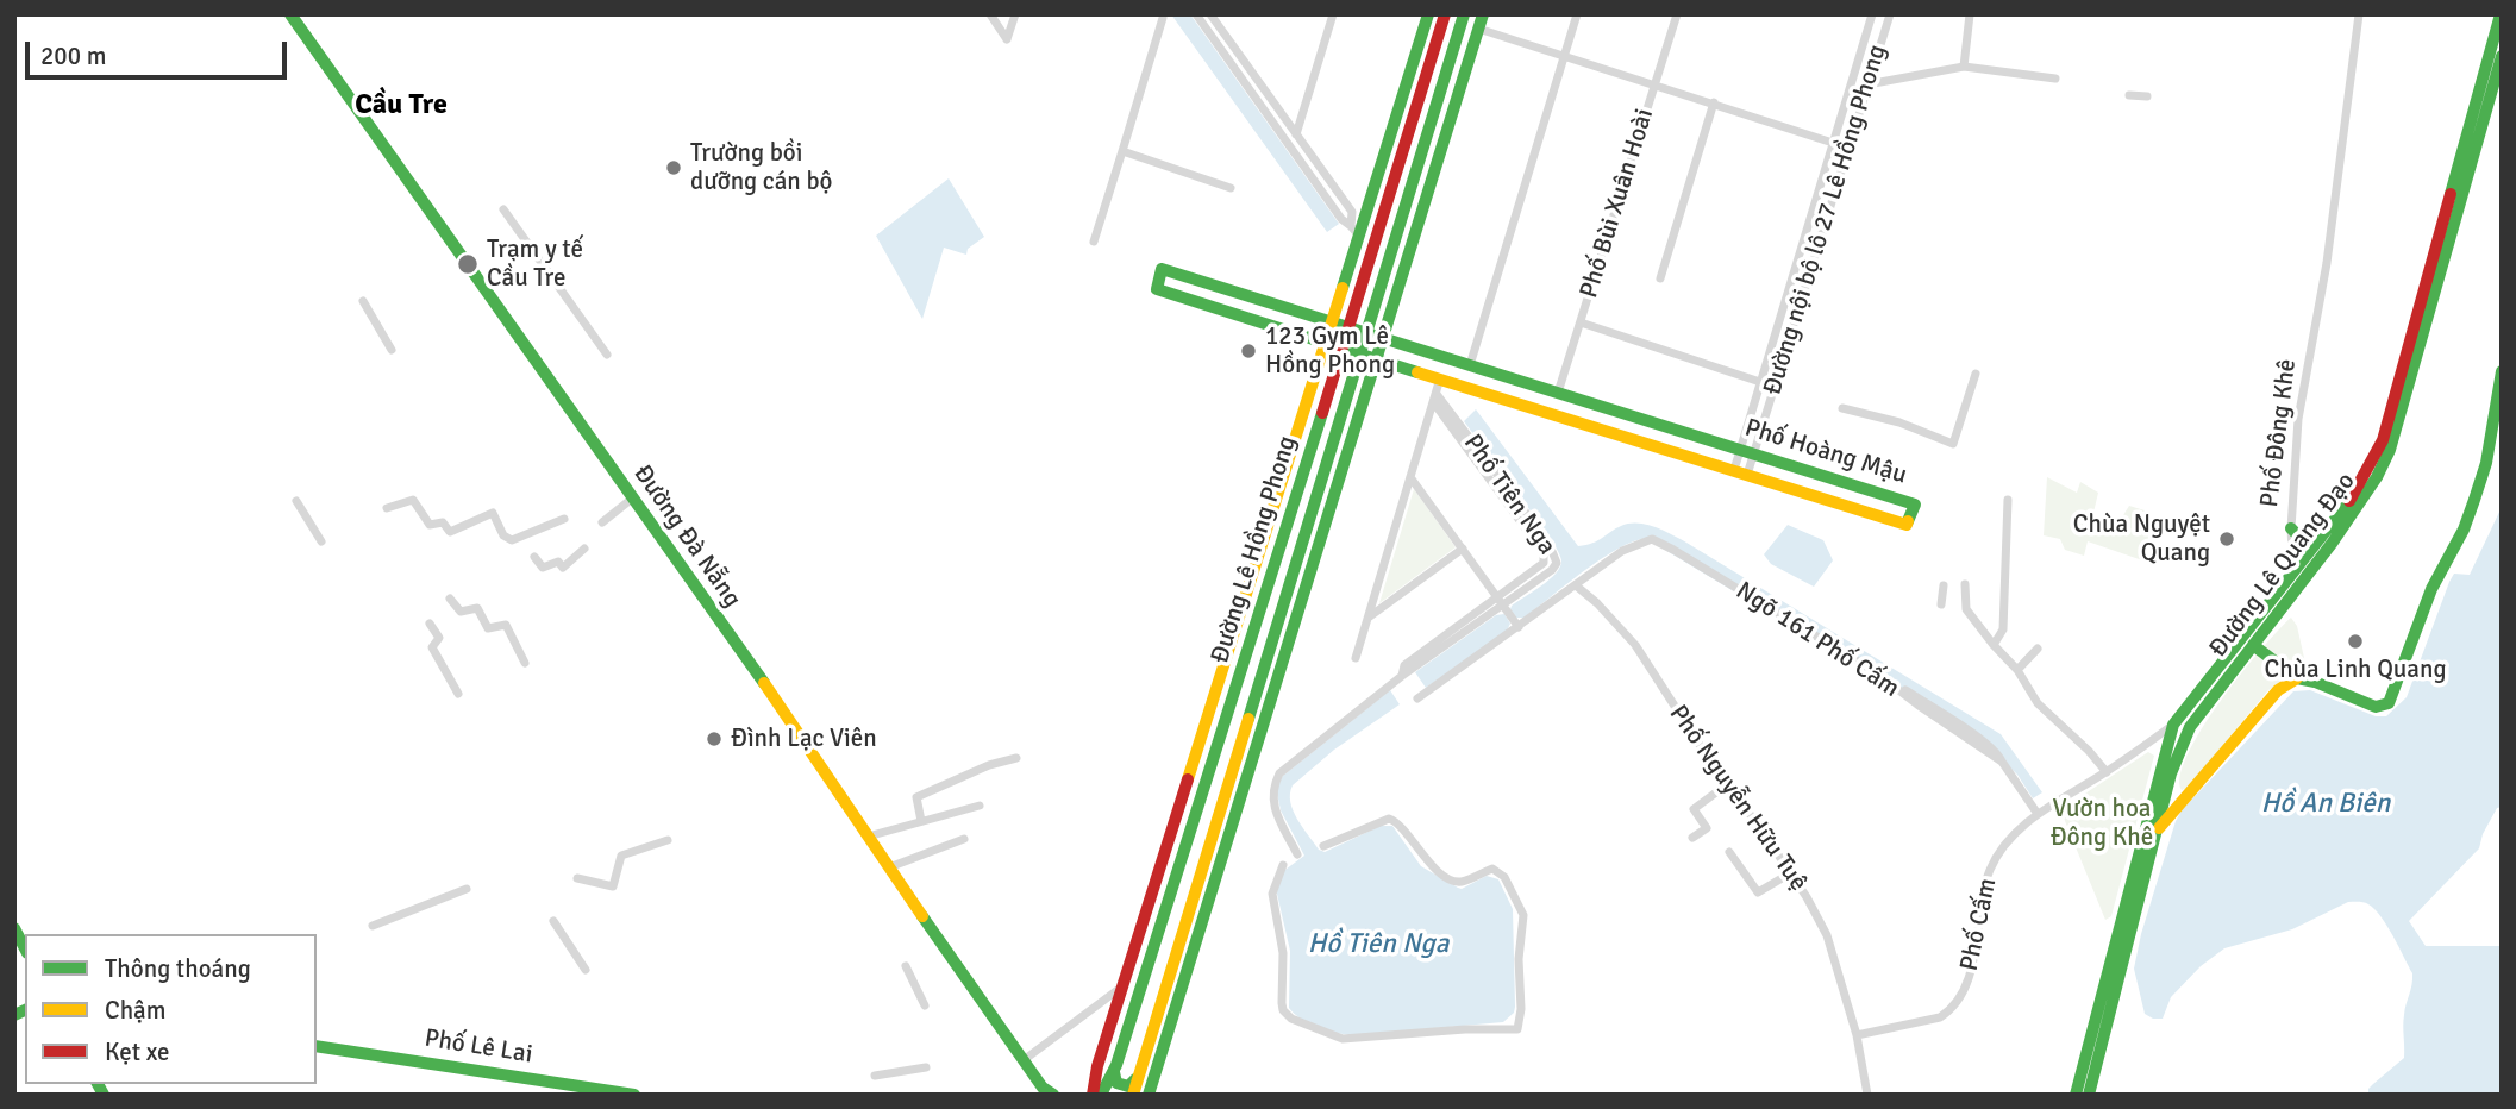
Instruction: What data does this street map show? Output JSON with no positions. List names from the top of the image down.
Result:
{
  "streets": {
    "main road": [
      "Phố Hoàng Mậu",
      "Đường Đà Nẵng",
      "Đường Lê Hồng Phong",
      "Đường Lê Quang Đạo",
      "Phố Lê Lai"
    ],
    "street": [
      "Phố Bùi Xuân Hoài",
      "Đường nội bộ lô 27 Lê Hồng Phong",
      "Phố Đông Khê",
      "Phố Tiên Nga",
      "Ngõ 161 Phố Cấm",
      "Phố Nguyễn Hữu Tuệ",
      "Phố Cấm"
    ]
  },
  "crossings": [
    ["Phố Bùi Xuân Hoài", "Phố Hoàng Mậu"],
    ["Đường nội bộ lô 27 Lê Hồng Phong", "Phố Hoàng Mậu"],
    ["Phố Đông Khê", "Đường Lê Quang Đạo"],
    ["Phố Hoàng Mậu", "Đường Lê Hồng Phong"],
    ["Ngõ 161 Phố Cấm", "Phố Nguyễn Hữu Tuệ"],
    ["Ngõ 161 Phố Cấm", "Phố Cấm"],
    ["Phố Nguyễn Hữu Tuệ", "Phố Cấm"]
  ],
  "districts": ["Cầu Tre"],
  "water": ["Hồ An Biên", "Hồ Tiên Nga"],
  "parks": ["Vườn hoa Đông Khê"],
  "places": [
    "Trường bồi dưỡng cán bộ",
    "Trạm y tế Cầu Tre",
    "123 Gym Lê Hồng Phong",
    "Chùa Nguyệt Quang",
    "Chùa Linh Quang",
    "Đình Lạc Viên"
  ],
  "legend": ["Thông thoáng", "Chậm", "Kẹt xe"],
  "scale_bar": "200 m"
}
